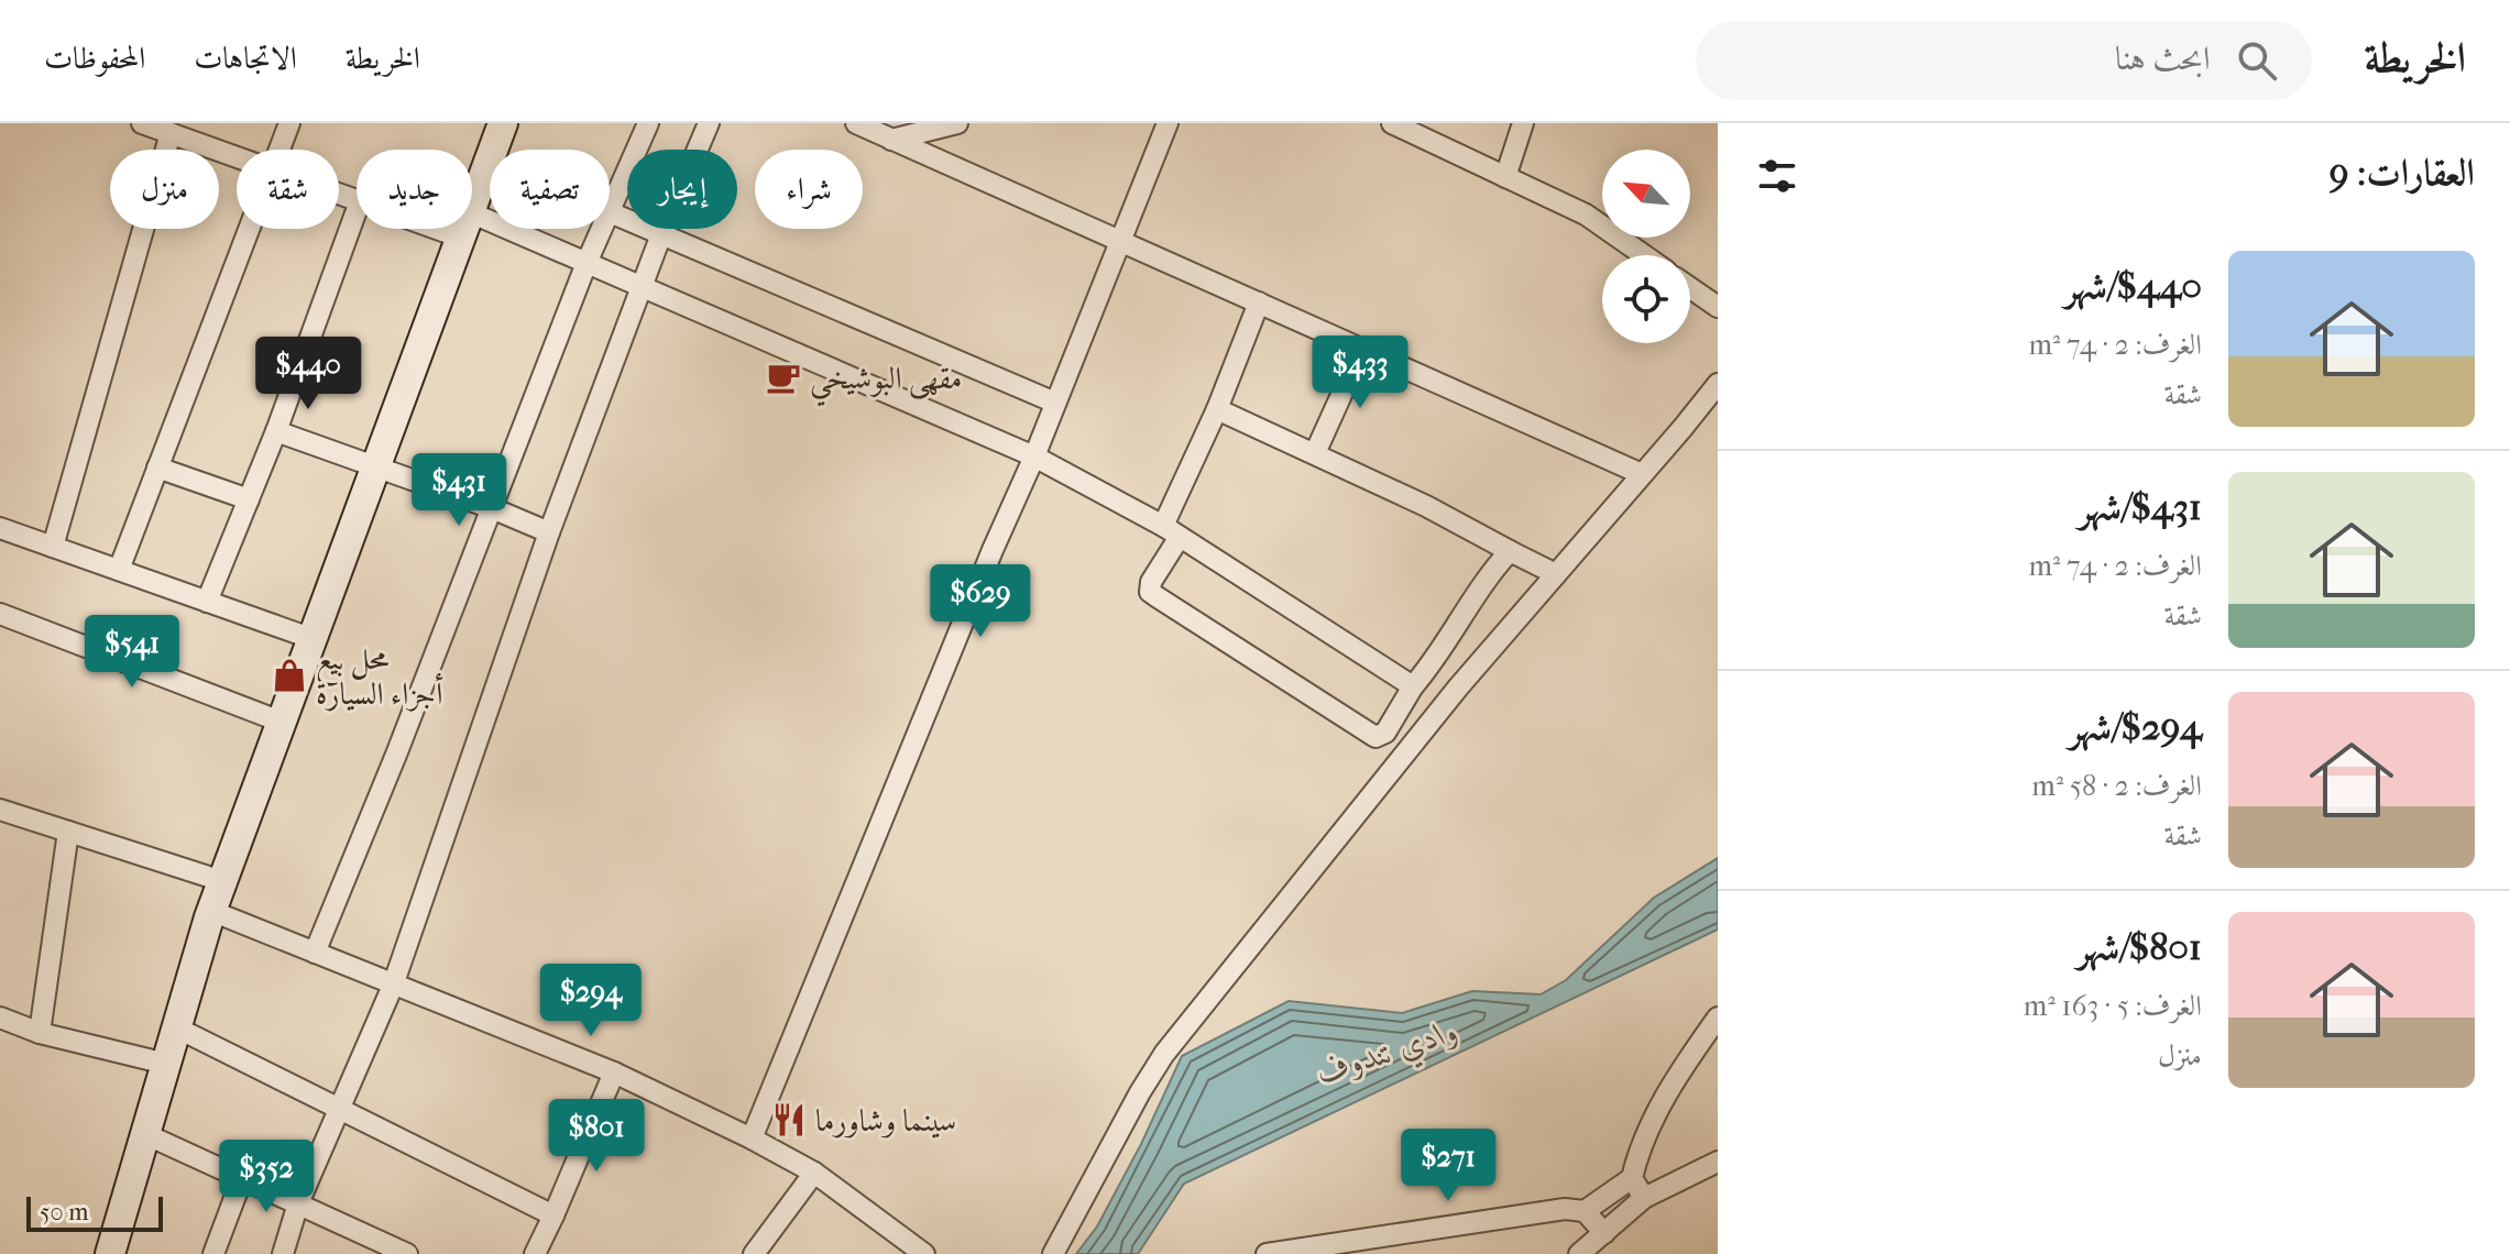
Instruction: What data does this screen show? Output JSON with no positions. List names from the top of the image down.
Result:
{
  "water": ["وادي تندوف"],
  "places": {
    "cafe": ["مقهى البوشيخي"],
    "shop": ["محل بيع أجزاء السيارة"],
    "restaurant": ["سينما وشاورما"]
  },
  "scale_bar": "50 m",
  "north": "top left",
  "page": {
    "header": "الخريطة",
    "search": "ابحث هنا",
    "nav": ["الخريطة", "الاتجاهات", "المحفوظات"],
    "heading": "العقارات: 9",
    "chip": [
      "شراء",
      "إيجار",
      "تصفية",
      "جديد",
      "شقة",
      "منزل"
    ],
    "list": [
      {
        "name": "$440/شهر",
        "note": "الغرف: 2 · 74 m² · شقة"
      },
      {
        "name": "$431/شهر",
        "note": "الغرف: 2 · 74 m² · شقة"
      },
      {
        "name": "$294/شهر",
        "note": "الغرف: 2 · 58 m² · شقة"
      },
      {
        "name": "$801/شهر",
        "note": "الغرف: 5 · 163 m² · منزل"
      }
    ],
    "price": [
      "$433",
      "$440",
      "$431",
      "$629",
      "$541",
      "$294",
      "$801",
      "$271",
      "$352"
    ],
    "scale": "50 m"
  }
}
